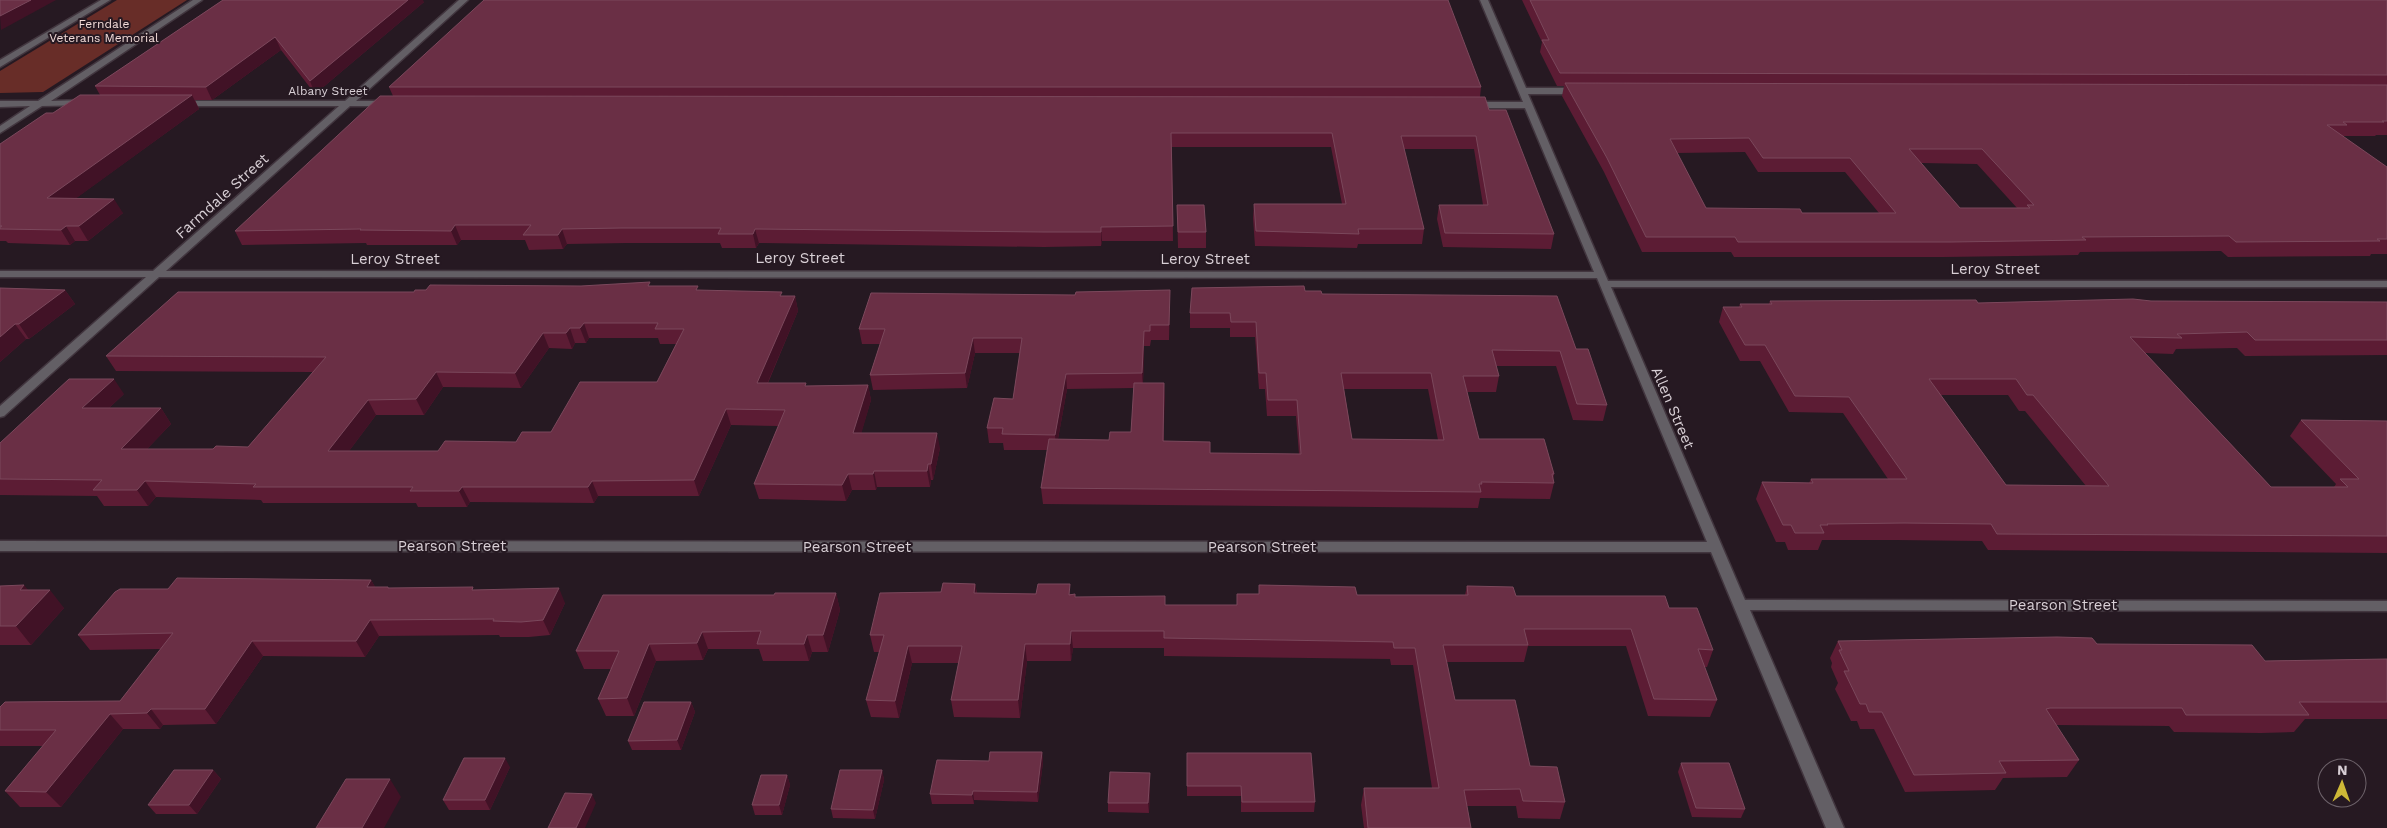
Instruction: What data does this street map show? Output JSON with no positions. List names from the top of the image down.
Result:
{
  "streets": {
    "street": [
      "Albany Street",
      "Farmdale Street",
      "Leroy Street",
      "Allen Street",
      "Pearson Street"
    ]
  },
  "crossings": [
    ["Albany Street", "Farmdale Street"],
    ["Farmdale Street", "Leroy Street"],
    ["Leroy Street", "Allen Street"],
    ["Allen Street", "Pearson Street"]
  ],
  "parks": ["Ferndale Veterans Memorial"],
  "north": "top"
}
